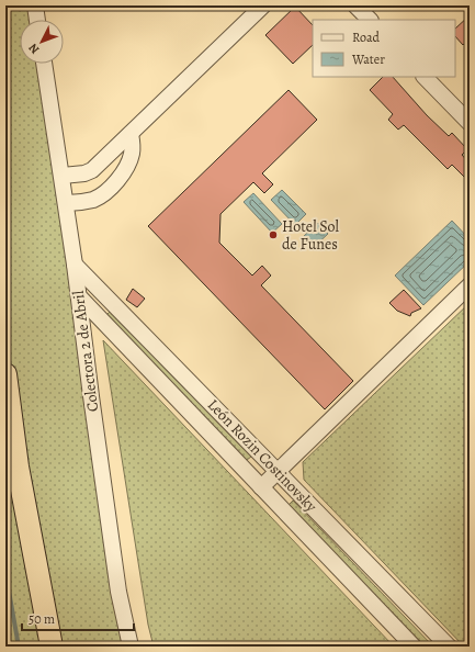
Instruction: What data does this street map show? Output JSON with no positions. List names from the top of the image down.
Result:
{
  "streets": {
    "street": ["Colectora 2 de Abril", "León Rozin Costinovsky"]
  },
  "crossings": [
    ["Colectora 2 de Abril", "León Rozin Costinovsky"]
  ],
  "places": ["Hotel Sol de Funes"],
  "legend": ["Road", "Water"],
  "scale_bar": "50 m",
  "north": "bottom left"
}
